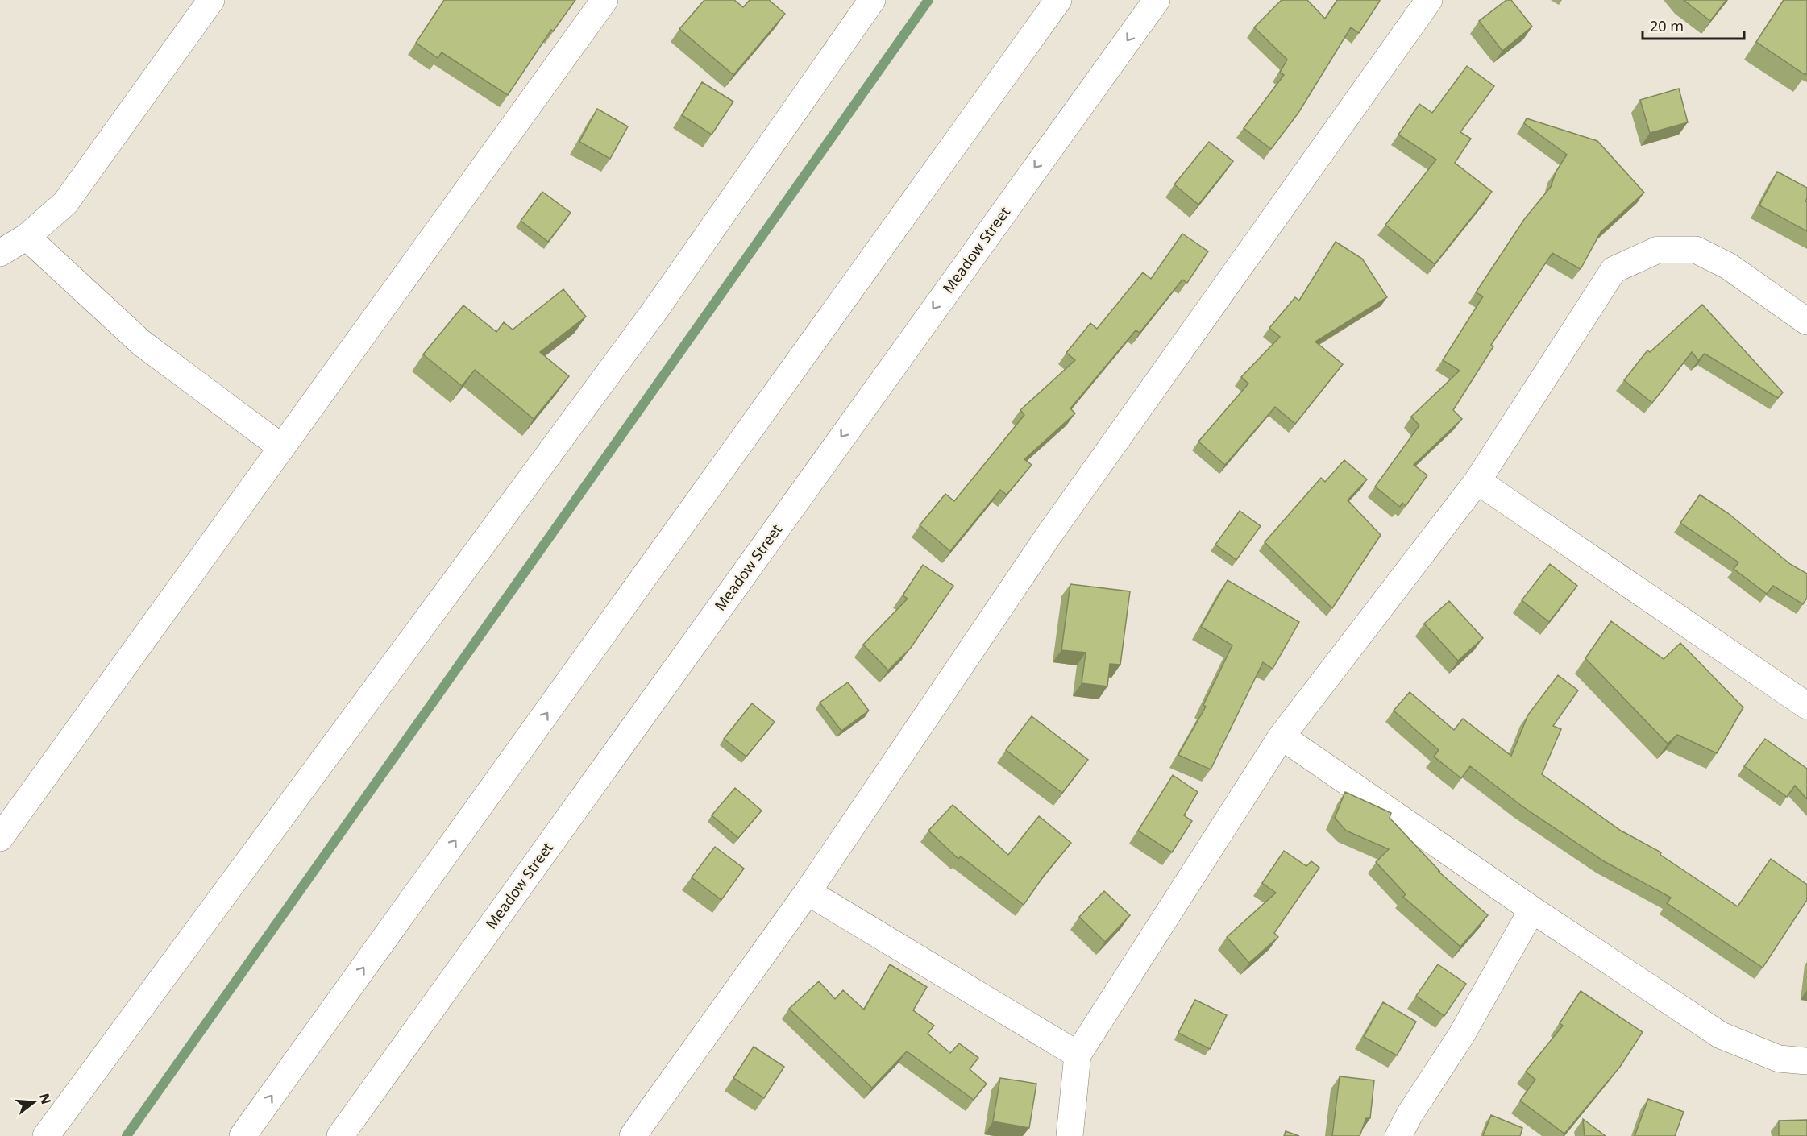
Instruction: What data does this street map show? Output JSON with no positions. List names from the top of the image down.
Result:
{
  "streets": {
    "street": ["Meadow Street"]
  },
  "scale_bar": "20 m",
  "north": "right"
}
